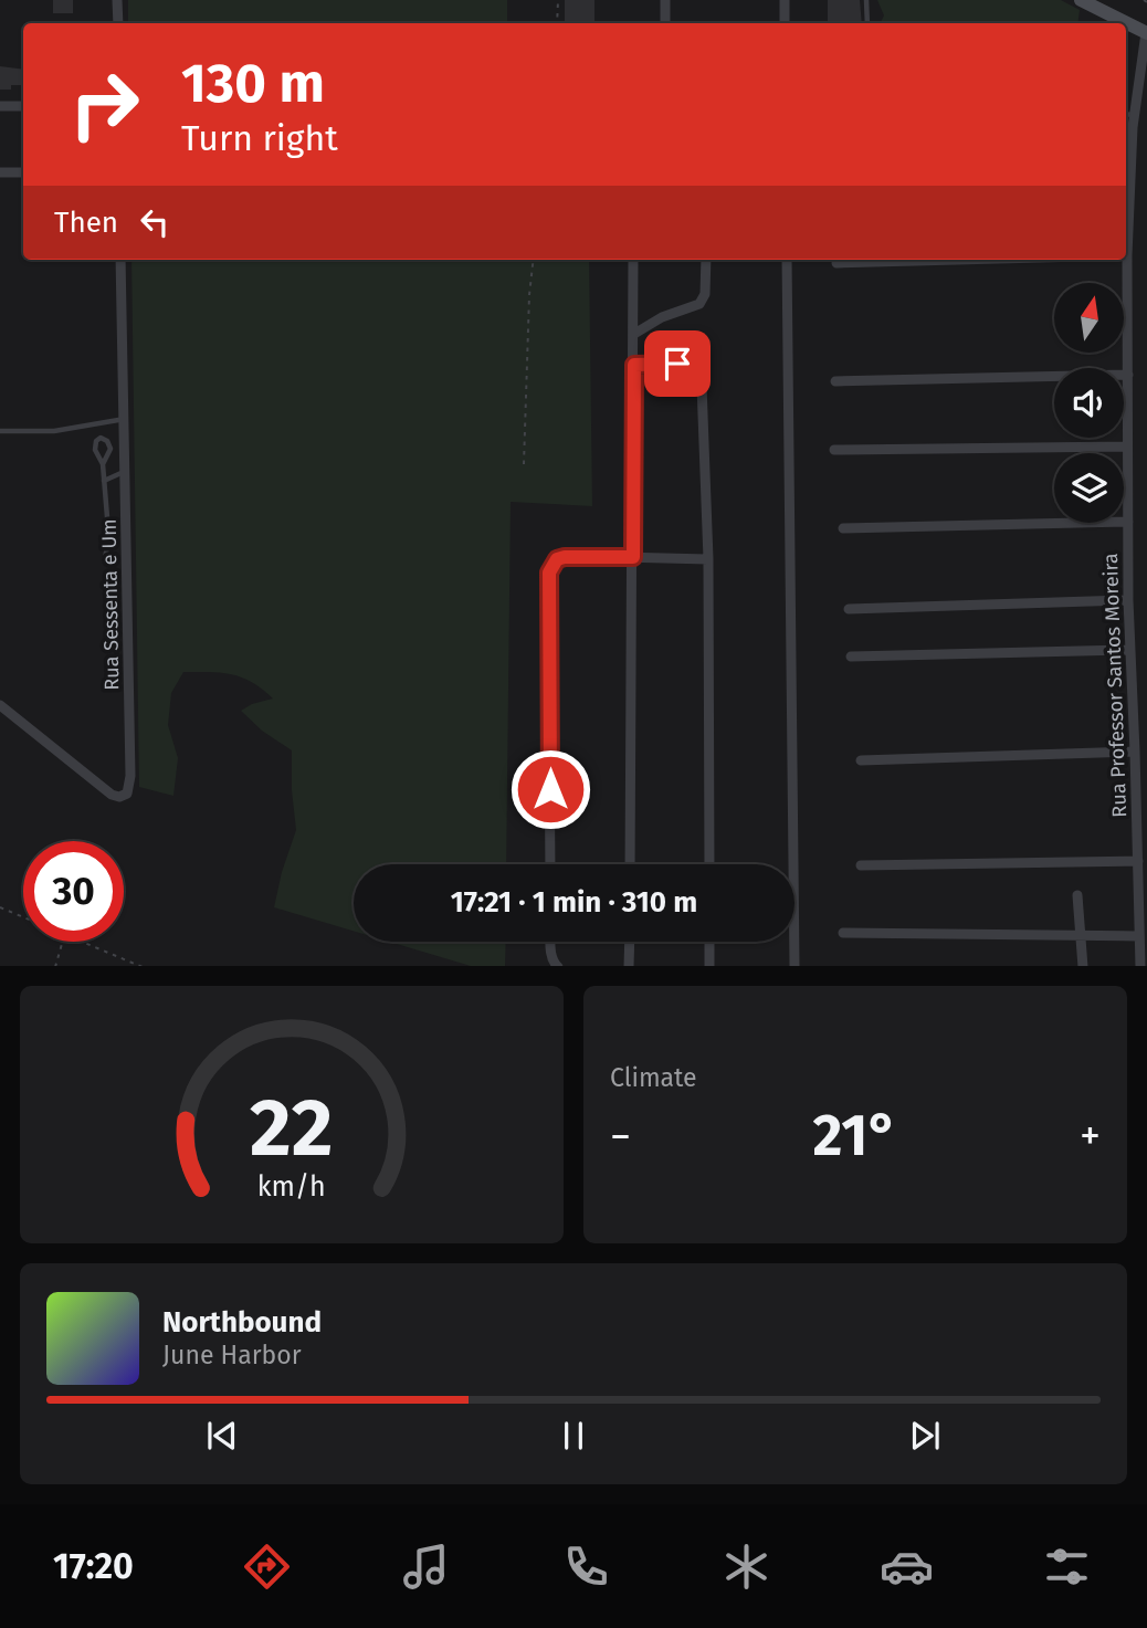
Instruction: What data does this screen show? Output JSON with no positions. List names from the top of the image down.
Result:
{
  "streets": {
    "street": ["Rua Sessenta e Um", "Rua Professor Santos Moreira"]
  },
  "north": "top",
  "page": {
    "turn": ["130 m", "Turn right"],
    "then": "Then",
    "limit": "30",
    "trip": "17:21 · 1 min · 310 m",
    "tile": "Climate",
    "heat": ["−", "21°", "+"],
    "song": ["Northbound", "June Harbor"],
    "tabs": "17:20",
    "gauge": ["22", "km/h"]
  }
}
